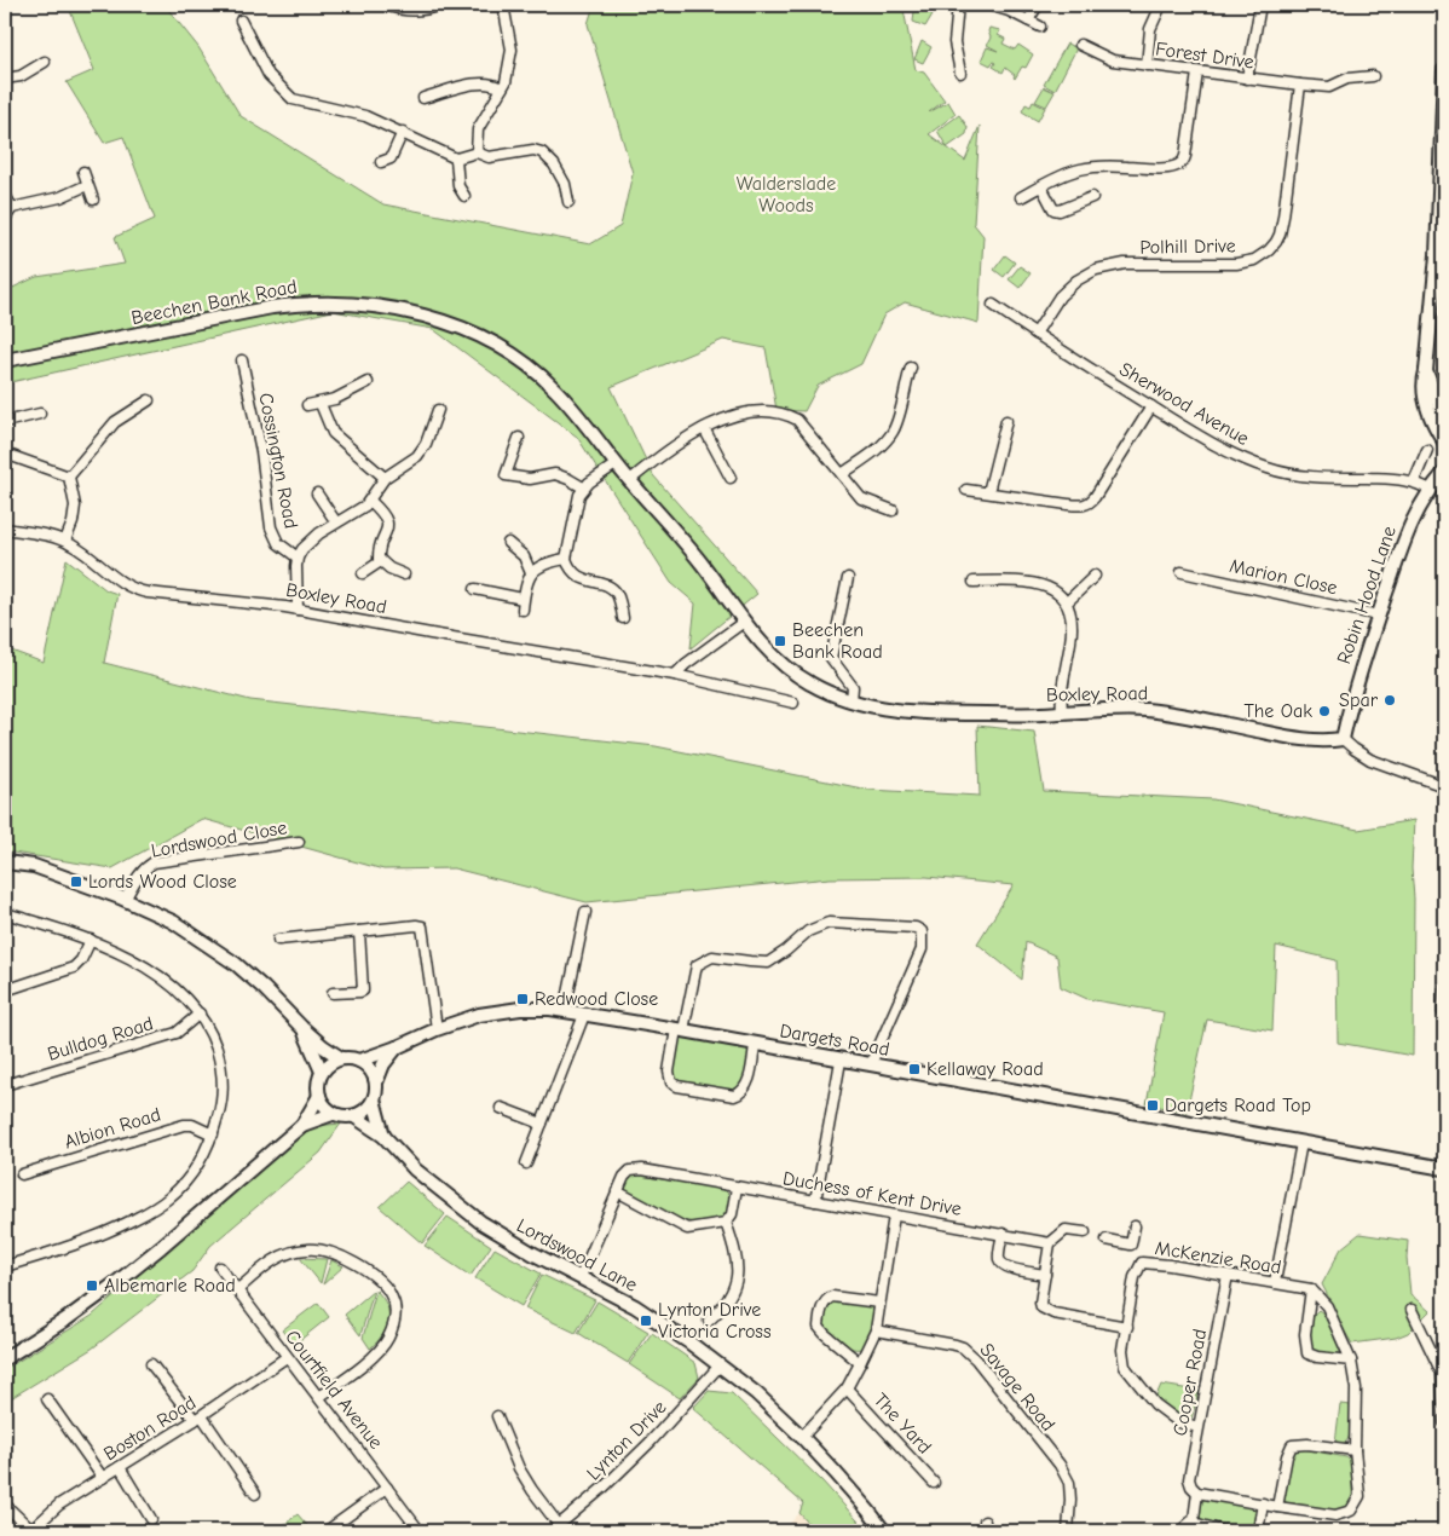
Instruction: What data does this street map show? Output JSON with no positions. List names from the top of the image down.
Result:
{
  "streets": {
    "street": [
      "Forest Drive",
      "Polhill Drive",
      "Beechen Bank Road",
      "Sherwood Avenue",
      "Cossington Road",
      "Marion Close",
      "Robin Hood Lane",
      "Boxley Road",
      "Lordswood Close",
      "Bulldog Road",
      "Dargets Road",
      "Albion Road",
      "Duchess of Kent Drive",
      "Lordswood Lane",
      "McKenzie Road",
      "Cooper Road",
      "Savage Road",
      "Courtfield Avenue",
      "The Yard",
      "Boston Road",
      "Lynton Drive"
    ]
  },
  "crossings": [
    ["Forest Drive", "Polhill Drive"],
    ["Polhill Drive", "Sherwood Avenue"],
    ["Beechen Bank Road", "Boxley Road"],
    ["Sherwood Avenue", "Robin Hood Lane"],
    ["Marion Close", "Robin Hood Lane"],
    ["Robin Hood Lane", "Boxley Road"],
    ["Dargets Road", "Lordswood Lane"],
    ["Duchess of Kent Drive", "Lordswood Lane"],
    ["Lordswood Lane", "Lynton Drive"],
    ["McKenzie Road", "Cooper Road"],
    ["Courtfield Avenue", "Boston Road"]
  ],
  "parks": ["Walderslade Woods"],
  "places": {
    "transit": [
      "Beechen Bank Road",
      "Lords Wood Close",
      "Redwood Close",
      "Kellaway Road",
      "Dargets Road Top",
      "Albemarle Road",
      "Lynton Drive Victoria Cross"
    ],
    "other": ["Spar", "The Oak"]
  }
}
